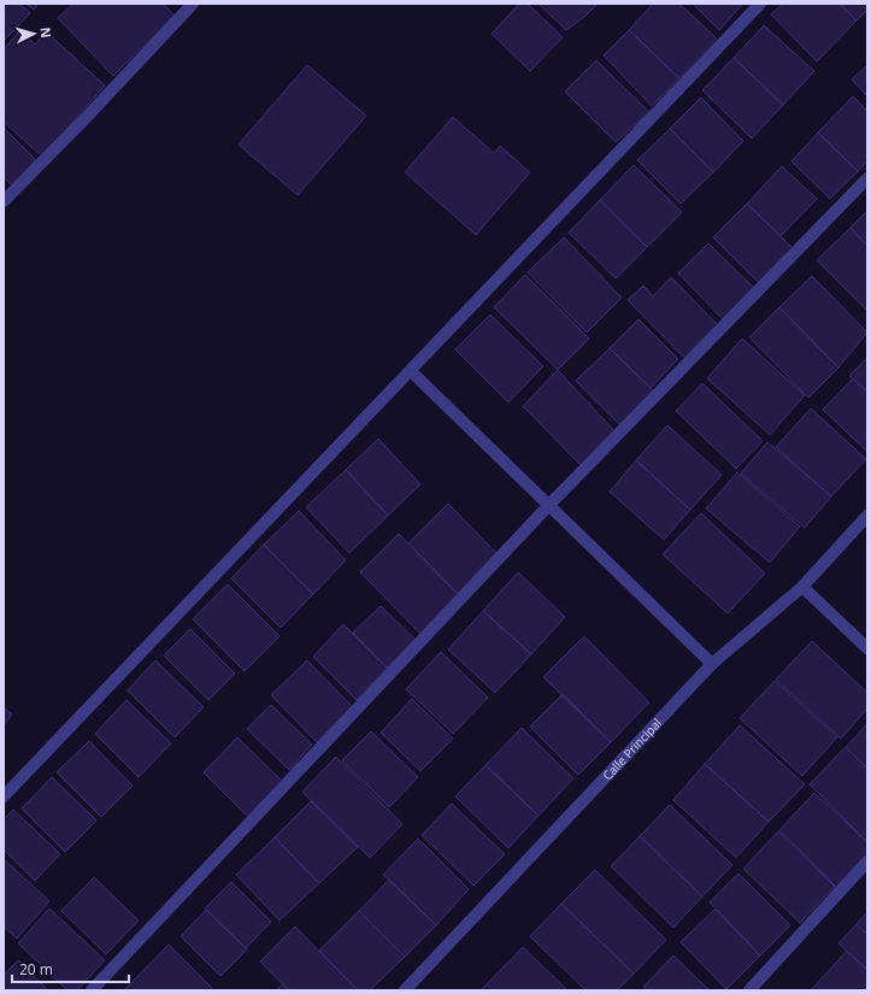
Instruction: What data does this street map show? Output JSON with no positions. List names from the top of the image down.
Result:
{
  "streets": {
    "street": ["Calle Principal"]
  },
  "scale_bar": "20 m",
  "north": "right"
}
